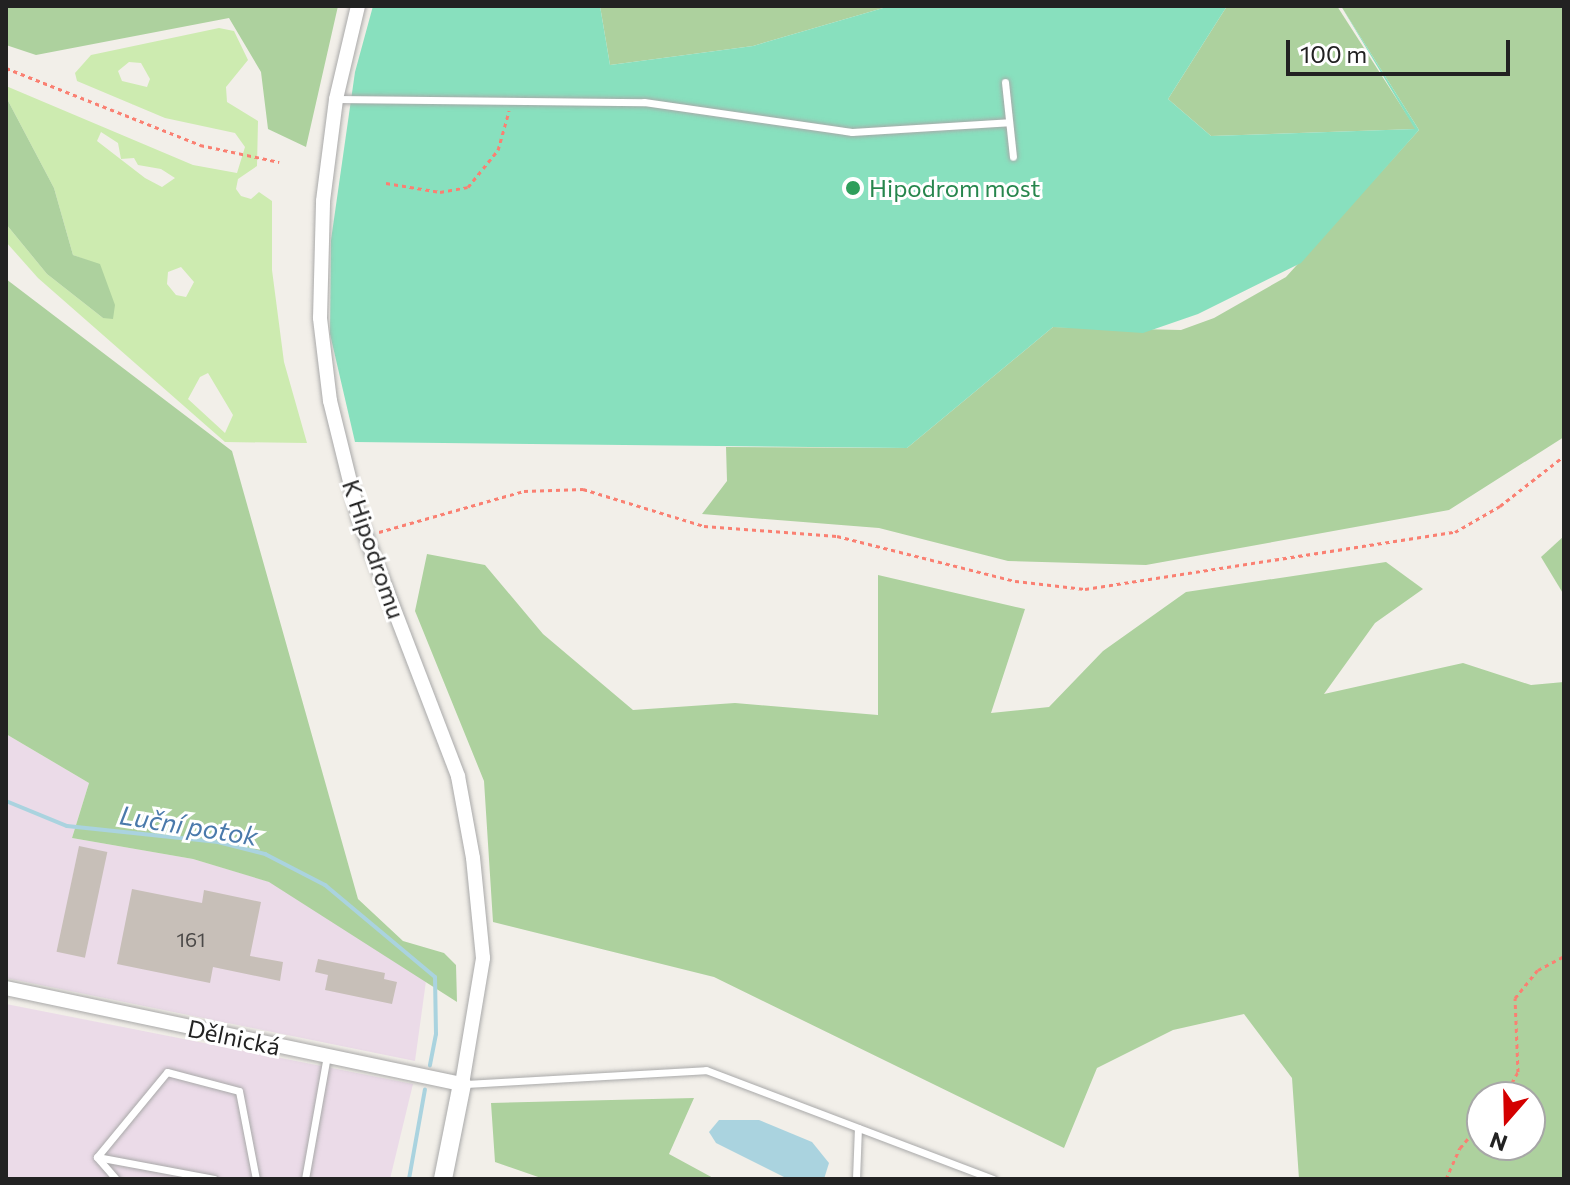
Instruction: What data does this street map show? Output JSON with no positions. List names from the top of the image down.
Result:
{
  "streets": {
    "street": ["K Hipodromu", "Dělnická"]
  },
  "crossings": [
    ["K Hipodromu", "Dělnická"]
  ],
  "water": ["Luční potok"],
  "places": ["Hipodrom most"],
  "house_numbers": ["161"],
  "scale_bar": "100 m",
  "north": "bottom"
}
